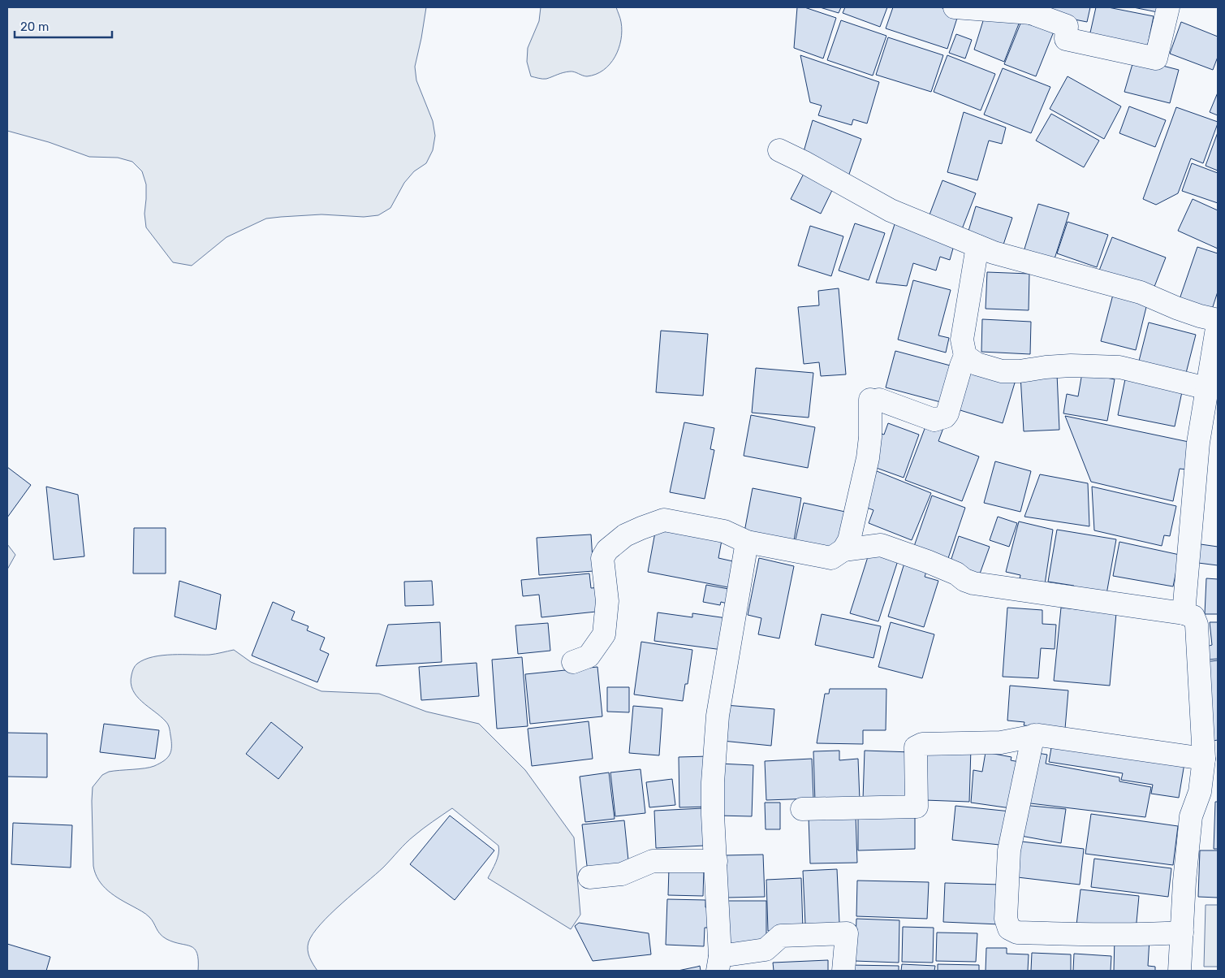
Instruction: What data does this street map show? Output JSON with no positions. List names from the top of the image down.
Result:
{
  "scale_bar": "20 m"
}
